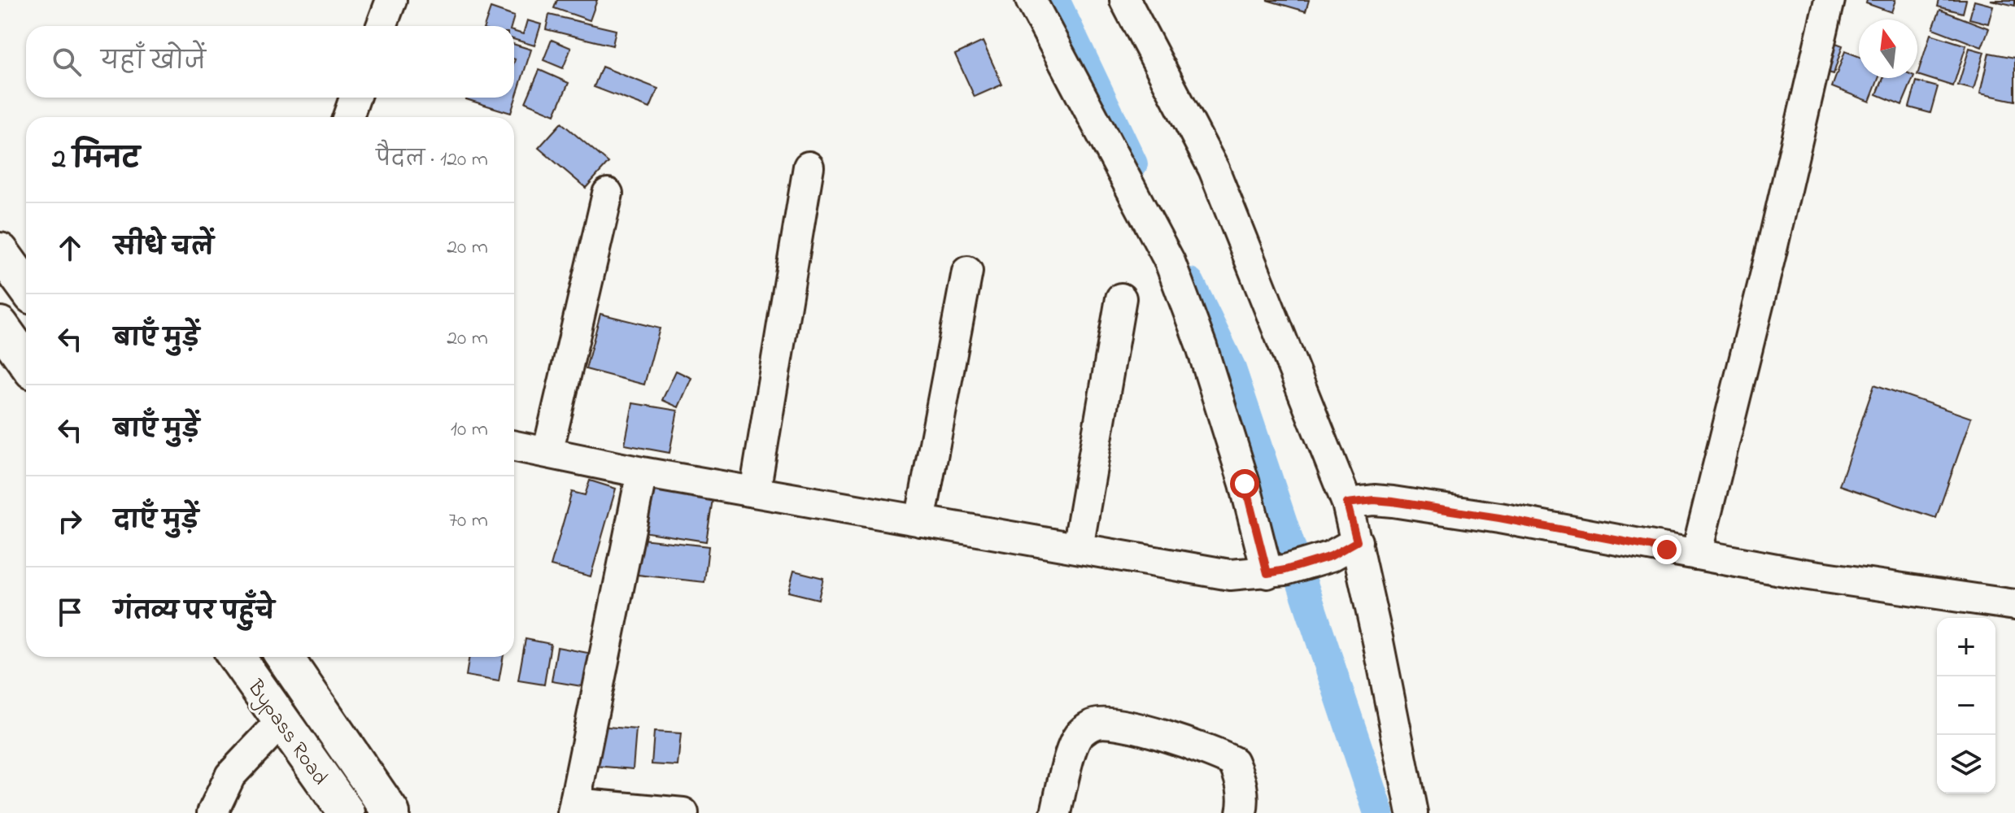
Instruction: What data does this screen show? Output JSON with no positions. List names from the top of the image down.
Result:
{
  "streets": {
    "main road": ["Bypass Road"]
  },
  "north": "top",
  "page": {
    "search": "यहाँ खोजें",
    "heading": ["2 मिनट", "पैदल · 120 m"],
    "list": [
      ["सीधे चलें", "20 m"],
      ["बाएँ मुड़ें", "20 m"],
      ["बाएँ मुड़ें", "10 m"],
      ["दाएँ मुड़ें", "70 m"],
      "गंतव्य पर पहुँचे"
    ],
    "map_buttons": ["+", "−"]
  }
}
